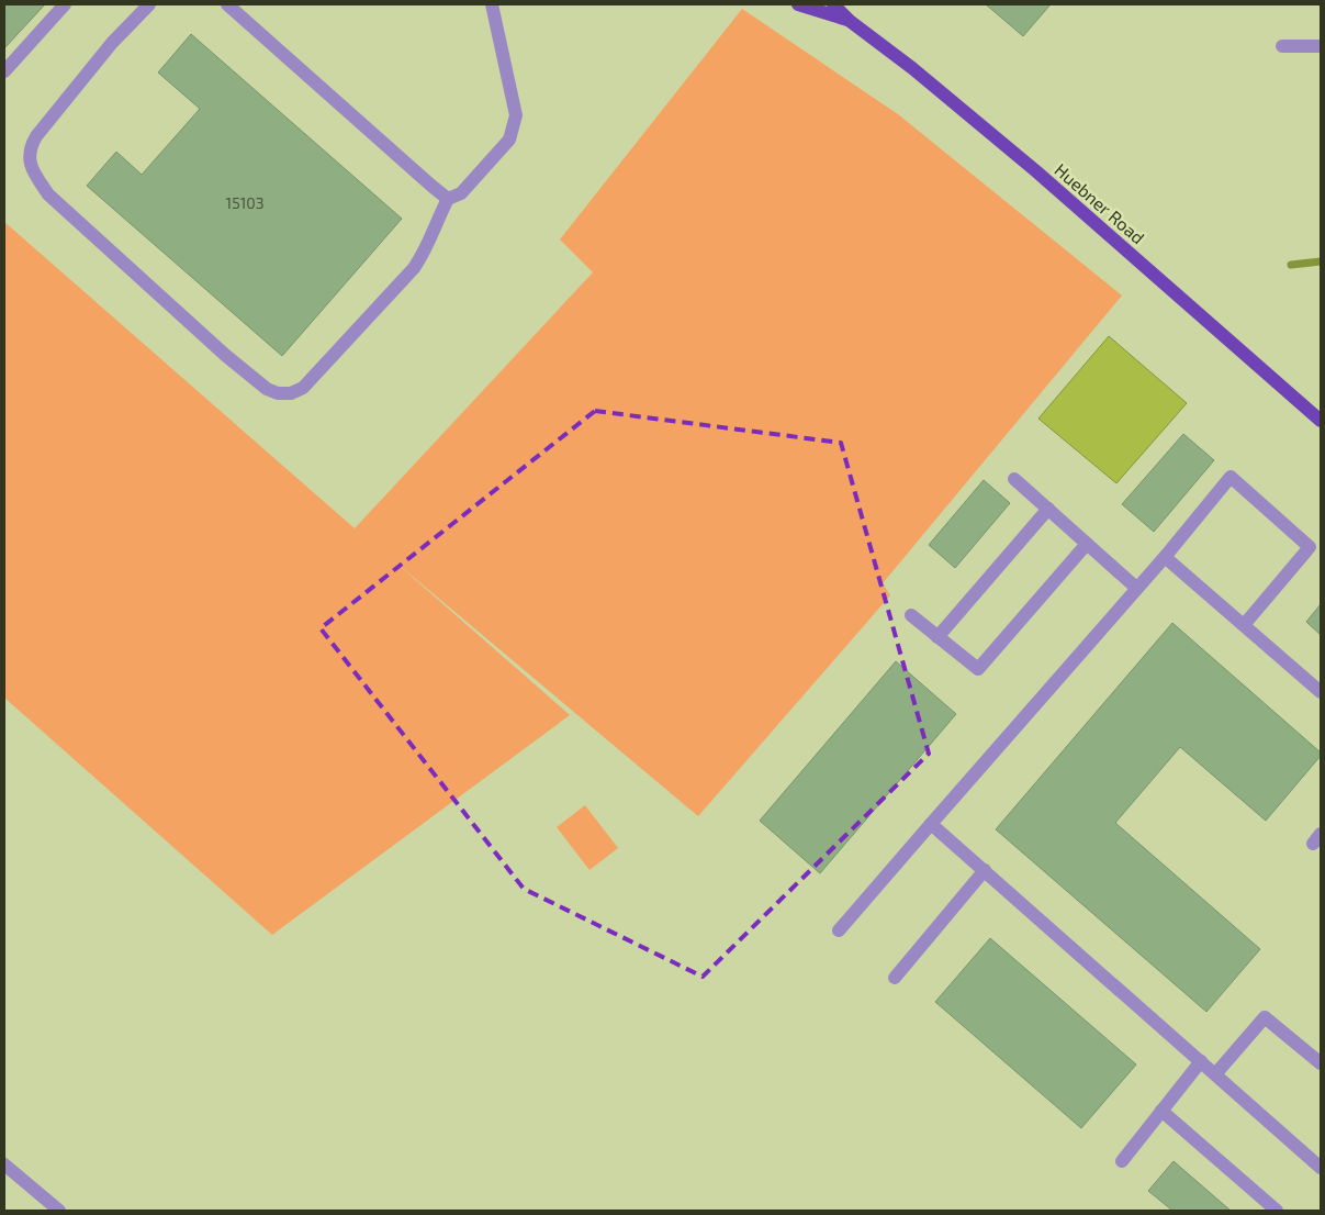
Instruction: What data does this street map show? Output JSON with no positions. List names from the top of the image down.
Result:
{
  "streets": {
    "main road": ["Huebner Road"]
  },
  "house_numbers": ["15103"]
}
